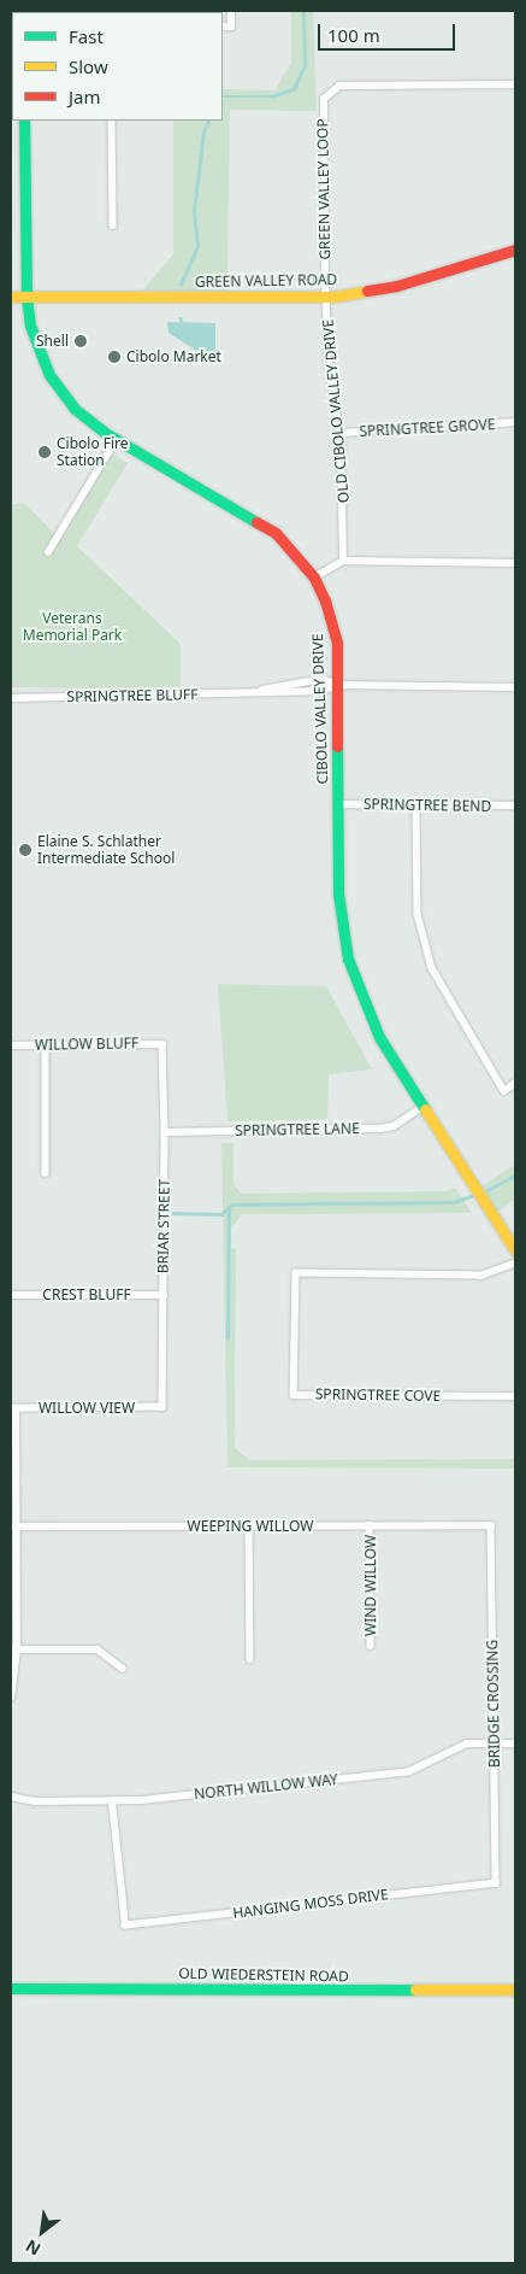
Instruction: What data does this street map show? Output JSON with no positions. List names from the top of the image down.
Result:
{
  "streets": {
    "main road": ["GREEN VALLEY ROAD", "CIBOLO VALLEY DRIVE", "OLD WIEDERSTEIN ROAD"],
    "street": [
      "GREEN VALLEY LOOP",
      "OLD CIBOLO VALLEY DRIVE",
      "SPRINGTREE GROVE",
      "SPRINGTREE BLUFF",
      "SPRINGTREE BEND",
      "WILLOW BLUFF",
      "SPRINGTREE LANE",
      "BRIAR STREET",
      "CREST BLUFF",
      "SPRINGTREE COVE",
      "WILLOW VIEW",
      "WEEPING WILLOW",
      "WIND WILLOW",
      "BRIDGE CROSSING",
      "NORTH WILLOW WAY",
      "HANGING MOSS DRIVE"
    ]
  },
  "crossings": [
    ["GREEN VALLEY LOOP", "GREEN VALLEY ROAD"],
    ["GREEN VALLEY LOOP", "OLD CIBOLO VALLEY DRIVE"],
    ["GREEN VALLEY ROAD", "OLD CIBOLO VALLEY DRIVE"],
    ["GREEN VALLEY ROAD", "CIBOLO VALLEY DRIVE"],
    ["OLD CIBOLO VALLEY DRIVE", "SPRINGTREE GROVE"],
    ["SPRINGTREE BLUFF", "CIBOLO VALLEY DRIVE"],
    ["CIBOLO VALLEY DRIVE", "SPRINGTREE BEND"],
    ["CIBOLO VALLEY DRIVE", "SPRINGTREE LANE"],
    ["WILLOW BLUFF", "BRIAR STREET"],
    ["SPRINGTREE LANE", "BRIAR STREET"],
    ["BRIAR STREET", "CREST BLUFF"],
    ["BRIAR STREET", "WILLOW VIEW"],
    ["WEEPING WILLOW", "WIND WILLOW"],
    ["WEEPING WILLOW", "BRIDGE CROSSING"],
    ["BRIDGE CROSSING", "NORTH WILLOW WAY"],
    ["BRIDGE CROSSING", "HANGING MOSS DRIVE"],
    ["NORTH WILLOW WAY", "HANGING MOSS DRIVE"]
  ],
  "parks": ["Veterans Memorial Park"],
  "places": [
    "Shell",
    "Cibolo Market",
    "Cibolo Fire Station",
    "Elaine S. Schlather Intermediate School"
  ],
  "legend": ["Fast", "Slow", "Jam"],
  "scale_bar": "100 m",
  "north": "bottom left"
}
